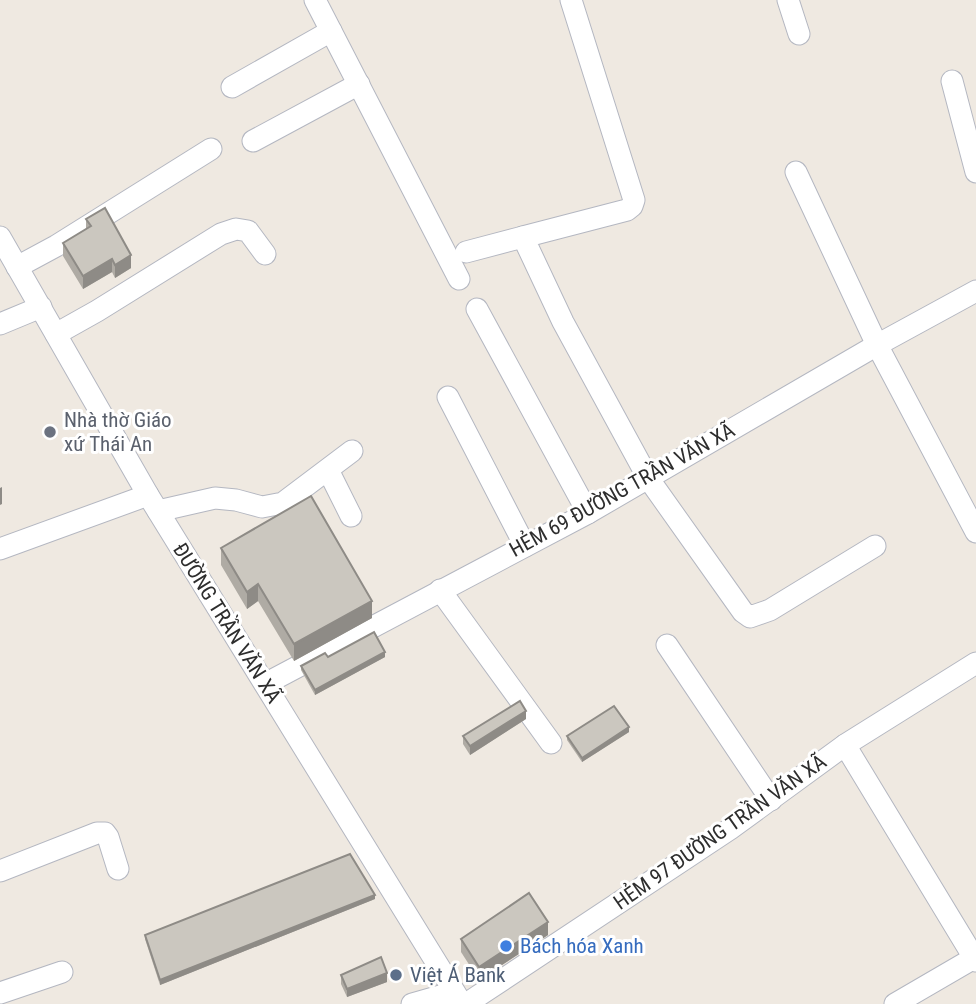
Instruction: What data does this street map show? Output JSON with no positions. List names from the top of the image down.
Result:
{
  "streets": {
    "street": ["HẺM 69 ĐƯỜNG TRẦN VĂN XÃ", "ĐƯỜNG TRẦN VĂN XÃ", "HẺM 97 ĐƯỜNG TRẦN VĂN XÃ"]
  },
  "crossings": [
    ["HẺM 69 ĐƯỜNG TRẦN VĂN XÃ", "ĐƯỜNG TRẦN VĂN XÃ"],
    ["ĐƯỜNG TRẦN VĂN XÃ", "HẺM 97 ĐƯỜNG TRẦN VĂN XÃ"]
  ],
  "places": ["Nhà thờ Giáo xứ Thái An", "Bách hóa Xanh", "Việt Á Bank"]
}
